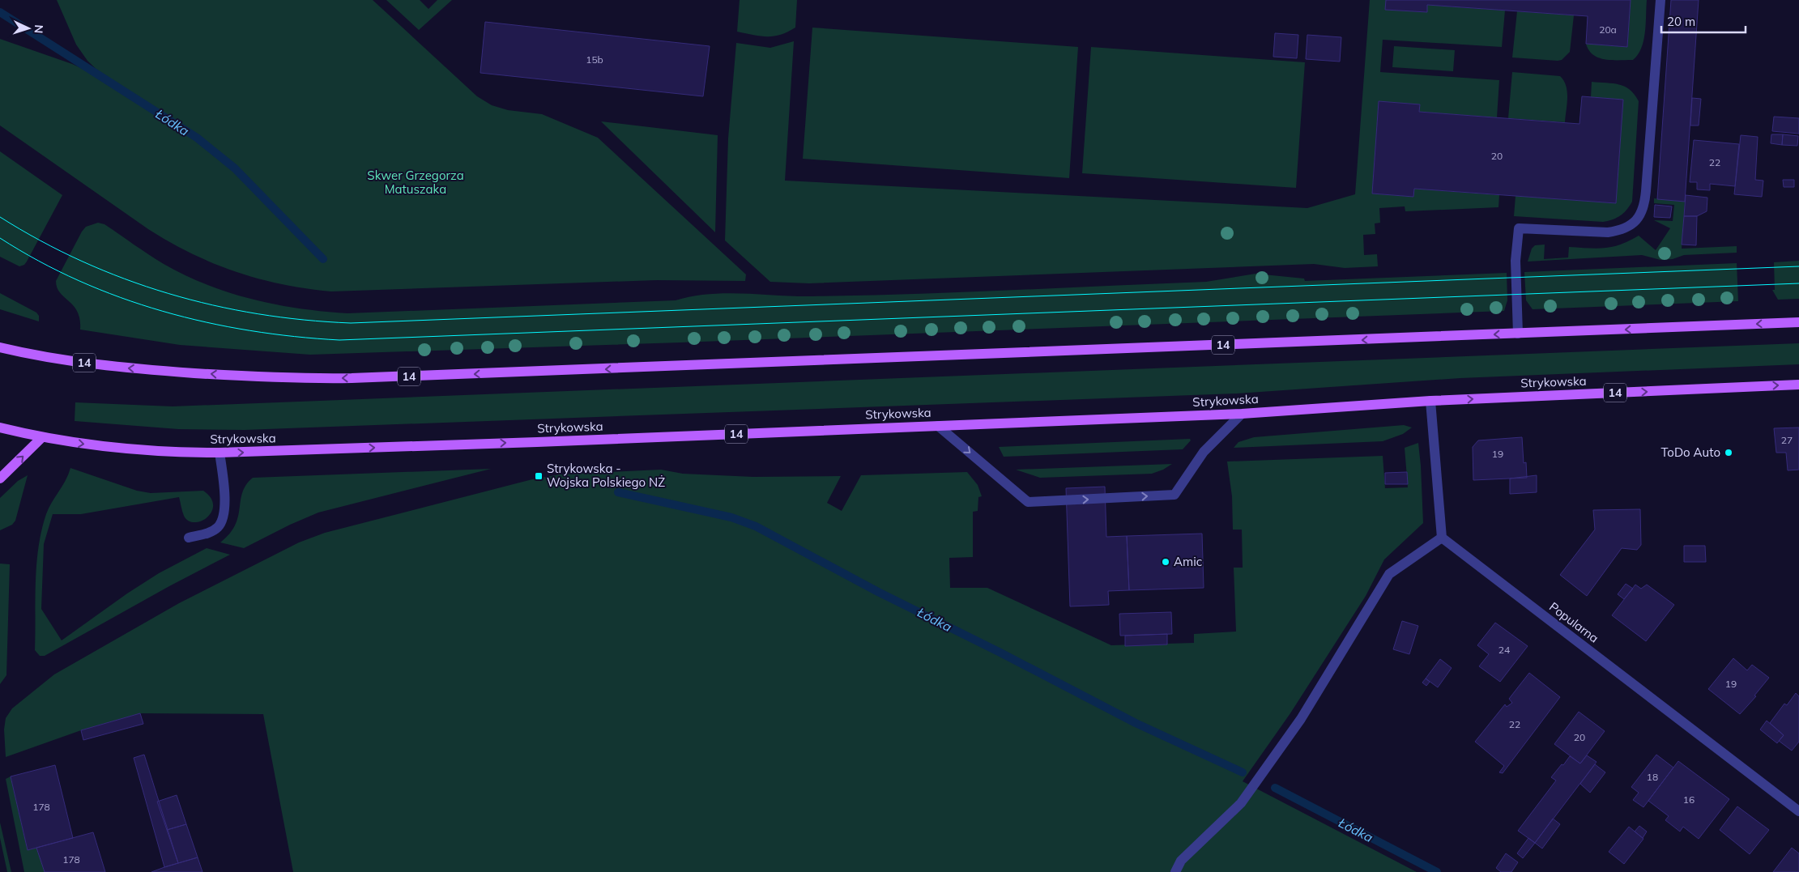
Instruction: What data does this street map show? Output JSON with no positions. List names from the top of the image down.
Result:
{
  "streets": {
    "main road": ["14", "Strykowska"],
    "street": ["Popularna"]
  },
  "water": ["Łódka"],
  "parks": ["Skwer Grzegorza Matuszaka"],
  "places": {
    "other": ["ToDo Auto", "Amic"],
    "transit": ["Strykowska - Wojska Polskiego NŻ"]
  },
  "house_numbers": [
    "20a",
    "15b",
    "20",
    "22",
    "27",
    "19",
    "24",
    "19",
    "22",
    "20",
    "18",
    "16",
    "178",
    "178"
  ],
  "scale_bar": "20 m",
  "north": "right"
}
